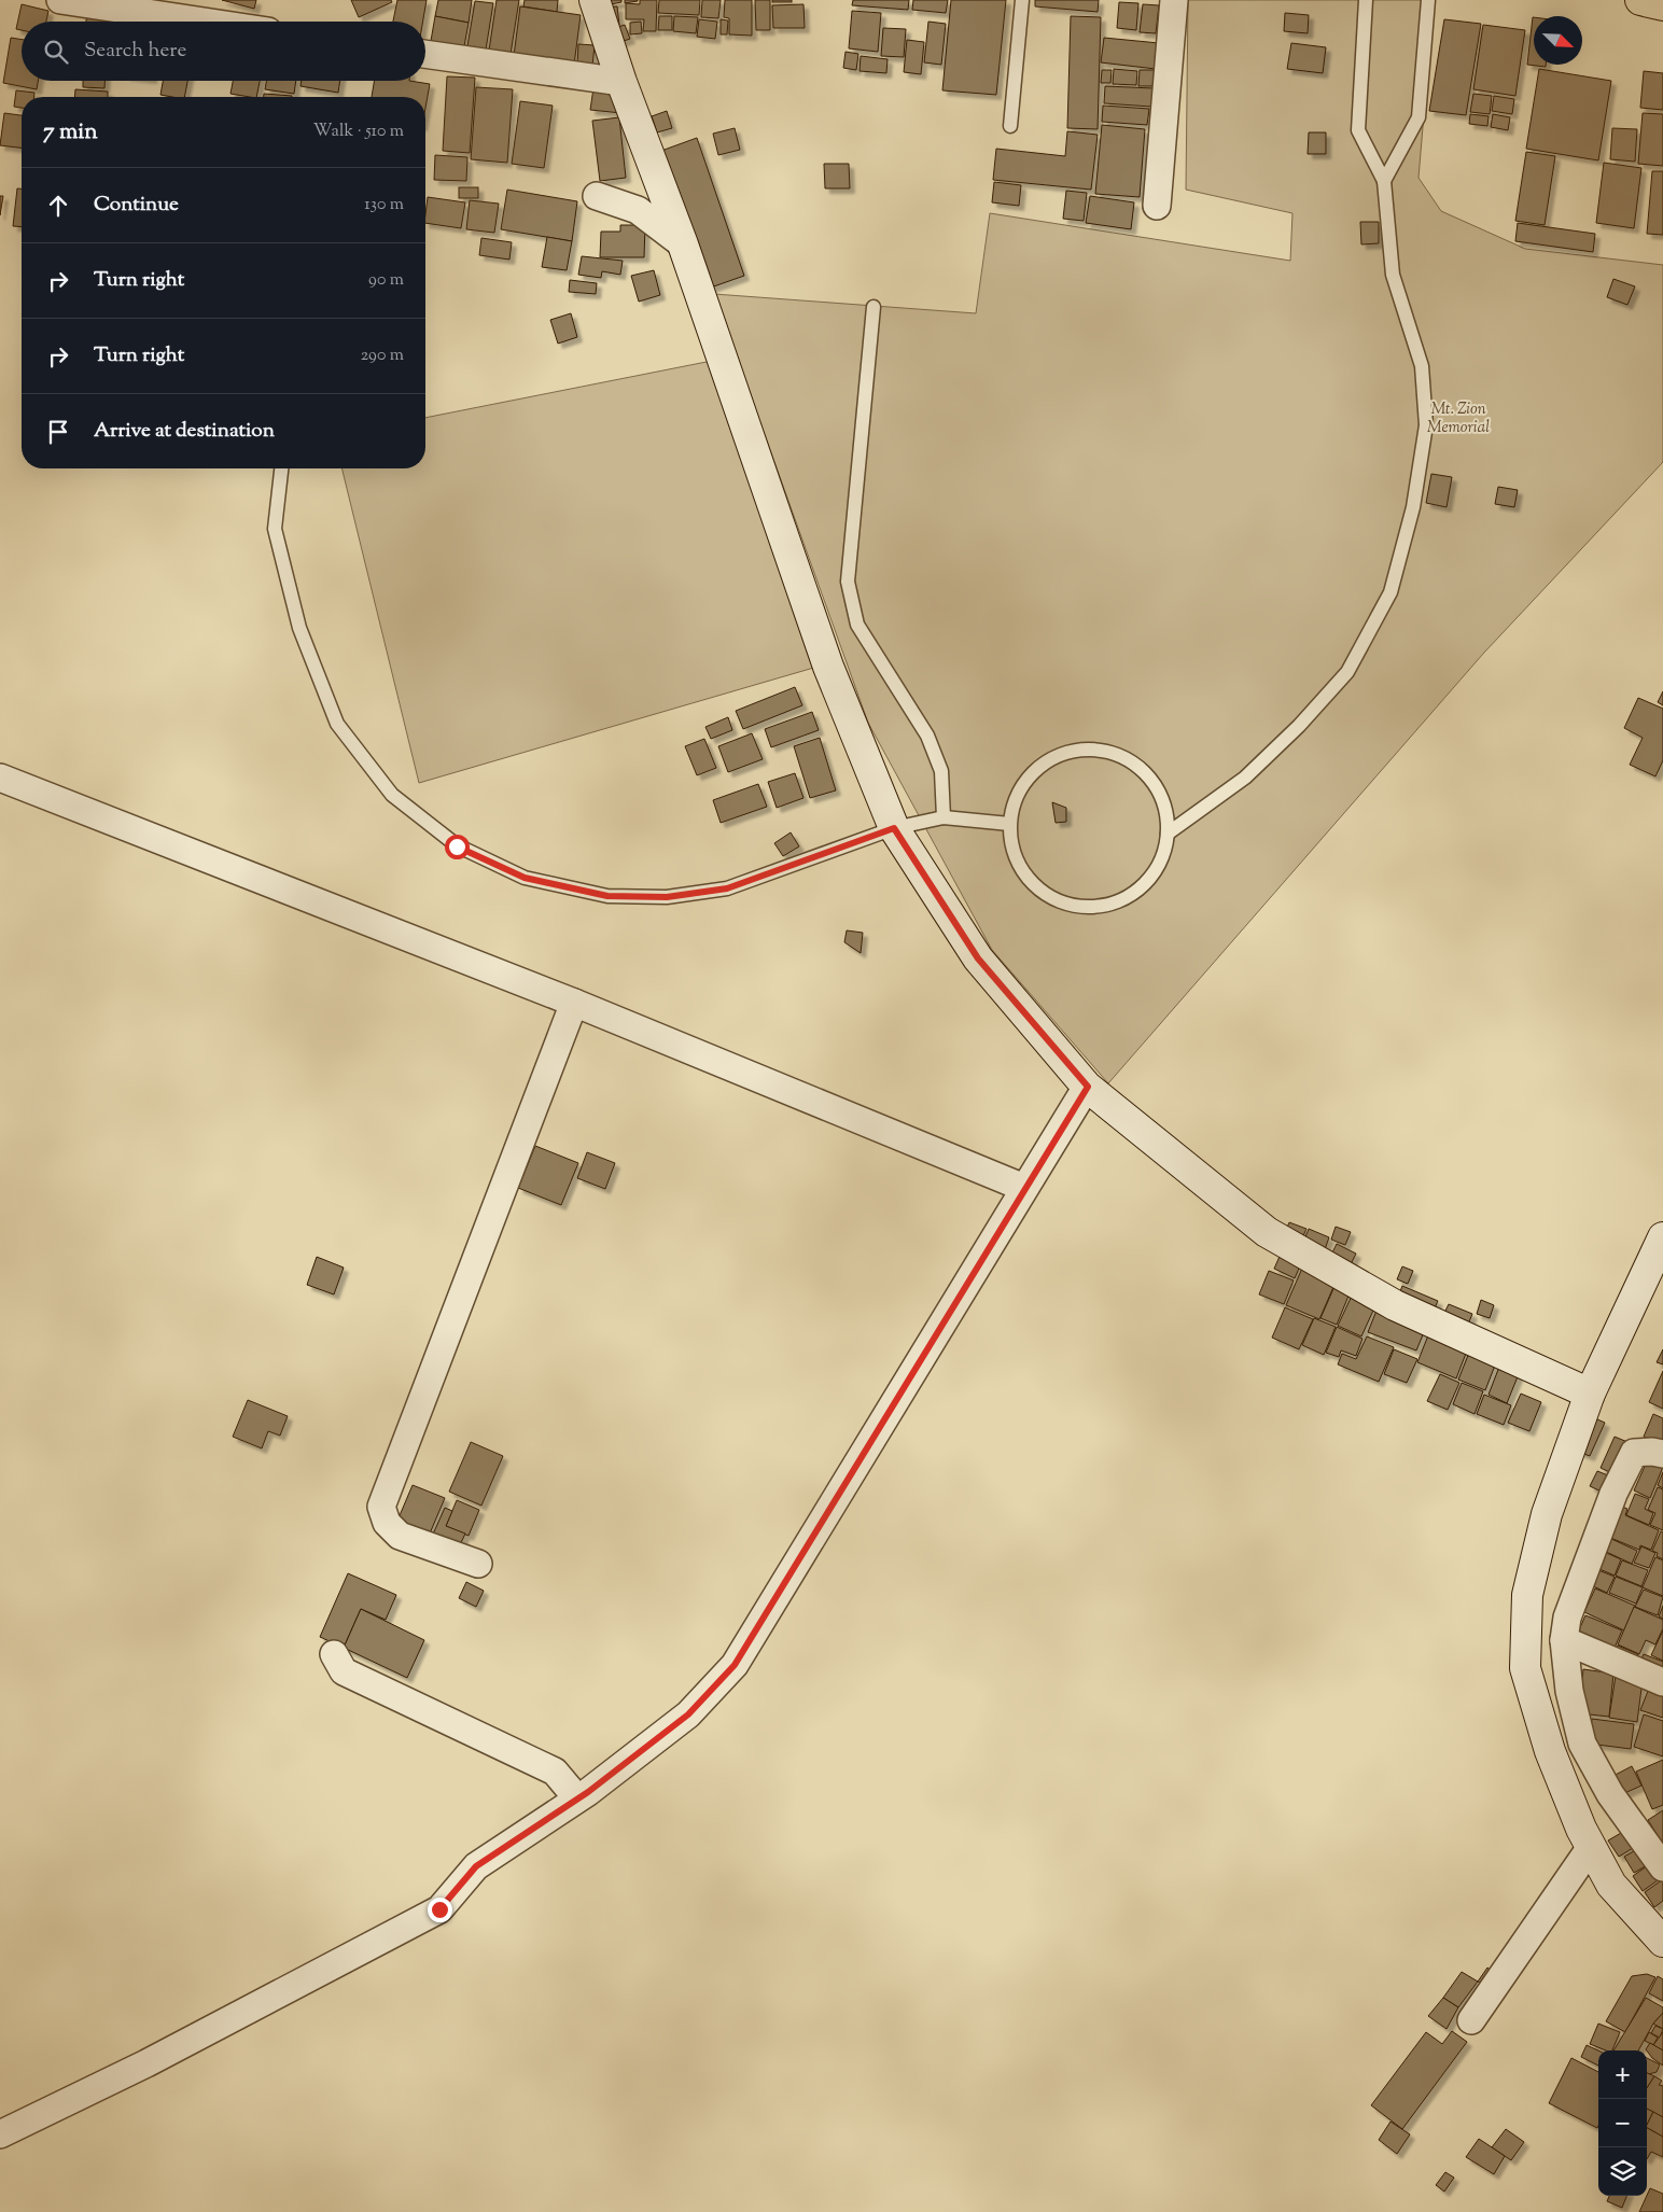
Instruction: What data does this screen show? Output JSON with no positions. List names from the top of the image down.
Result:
{
  "parks": ["Mt. Zion Memorial"],
  "north": "bottom right",
  "page": {
    "search": "Search here",
    "heading": ["7 min", "Walk · 510 m"],
    "list": [
      ["Continue", "130 m"],
      ["Turn right", "90 m"],
      ["Turn right", "290 m"],
      "Arrive at destination"
    ],
    "map_buttons": ["+", "−"]
  }
}
